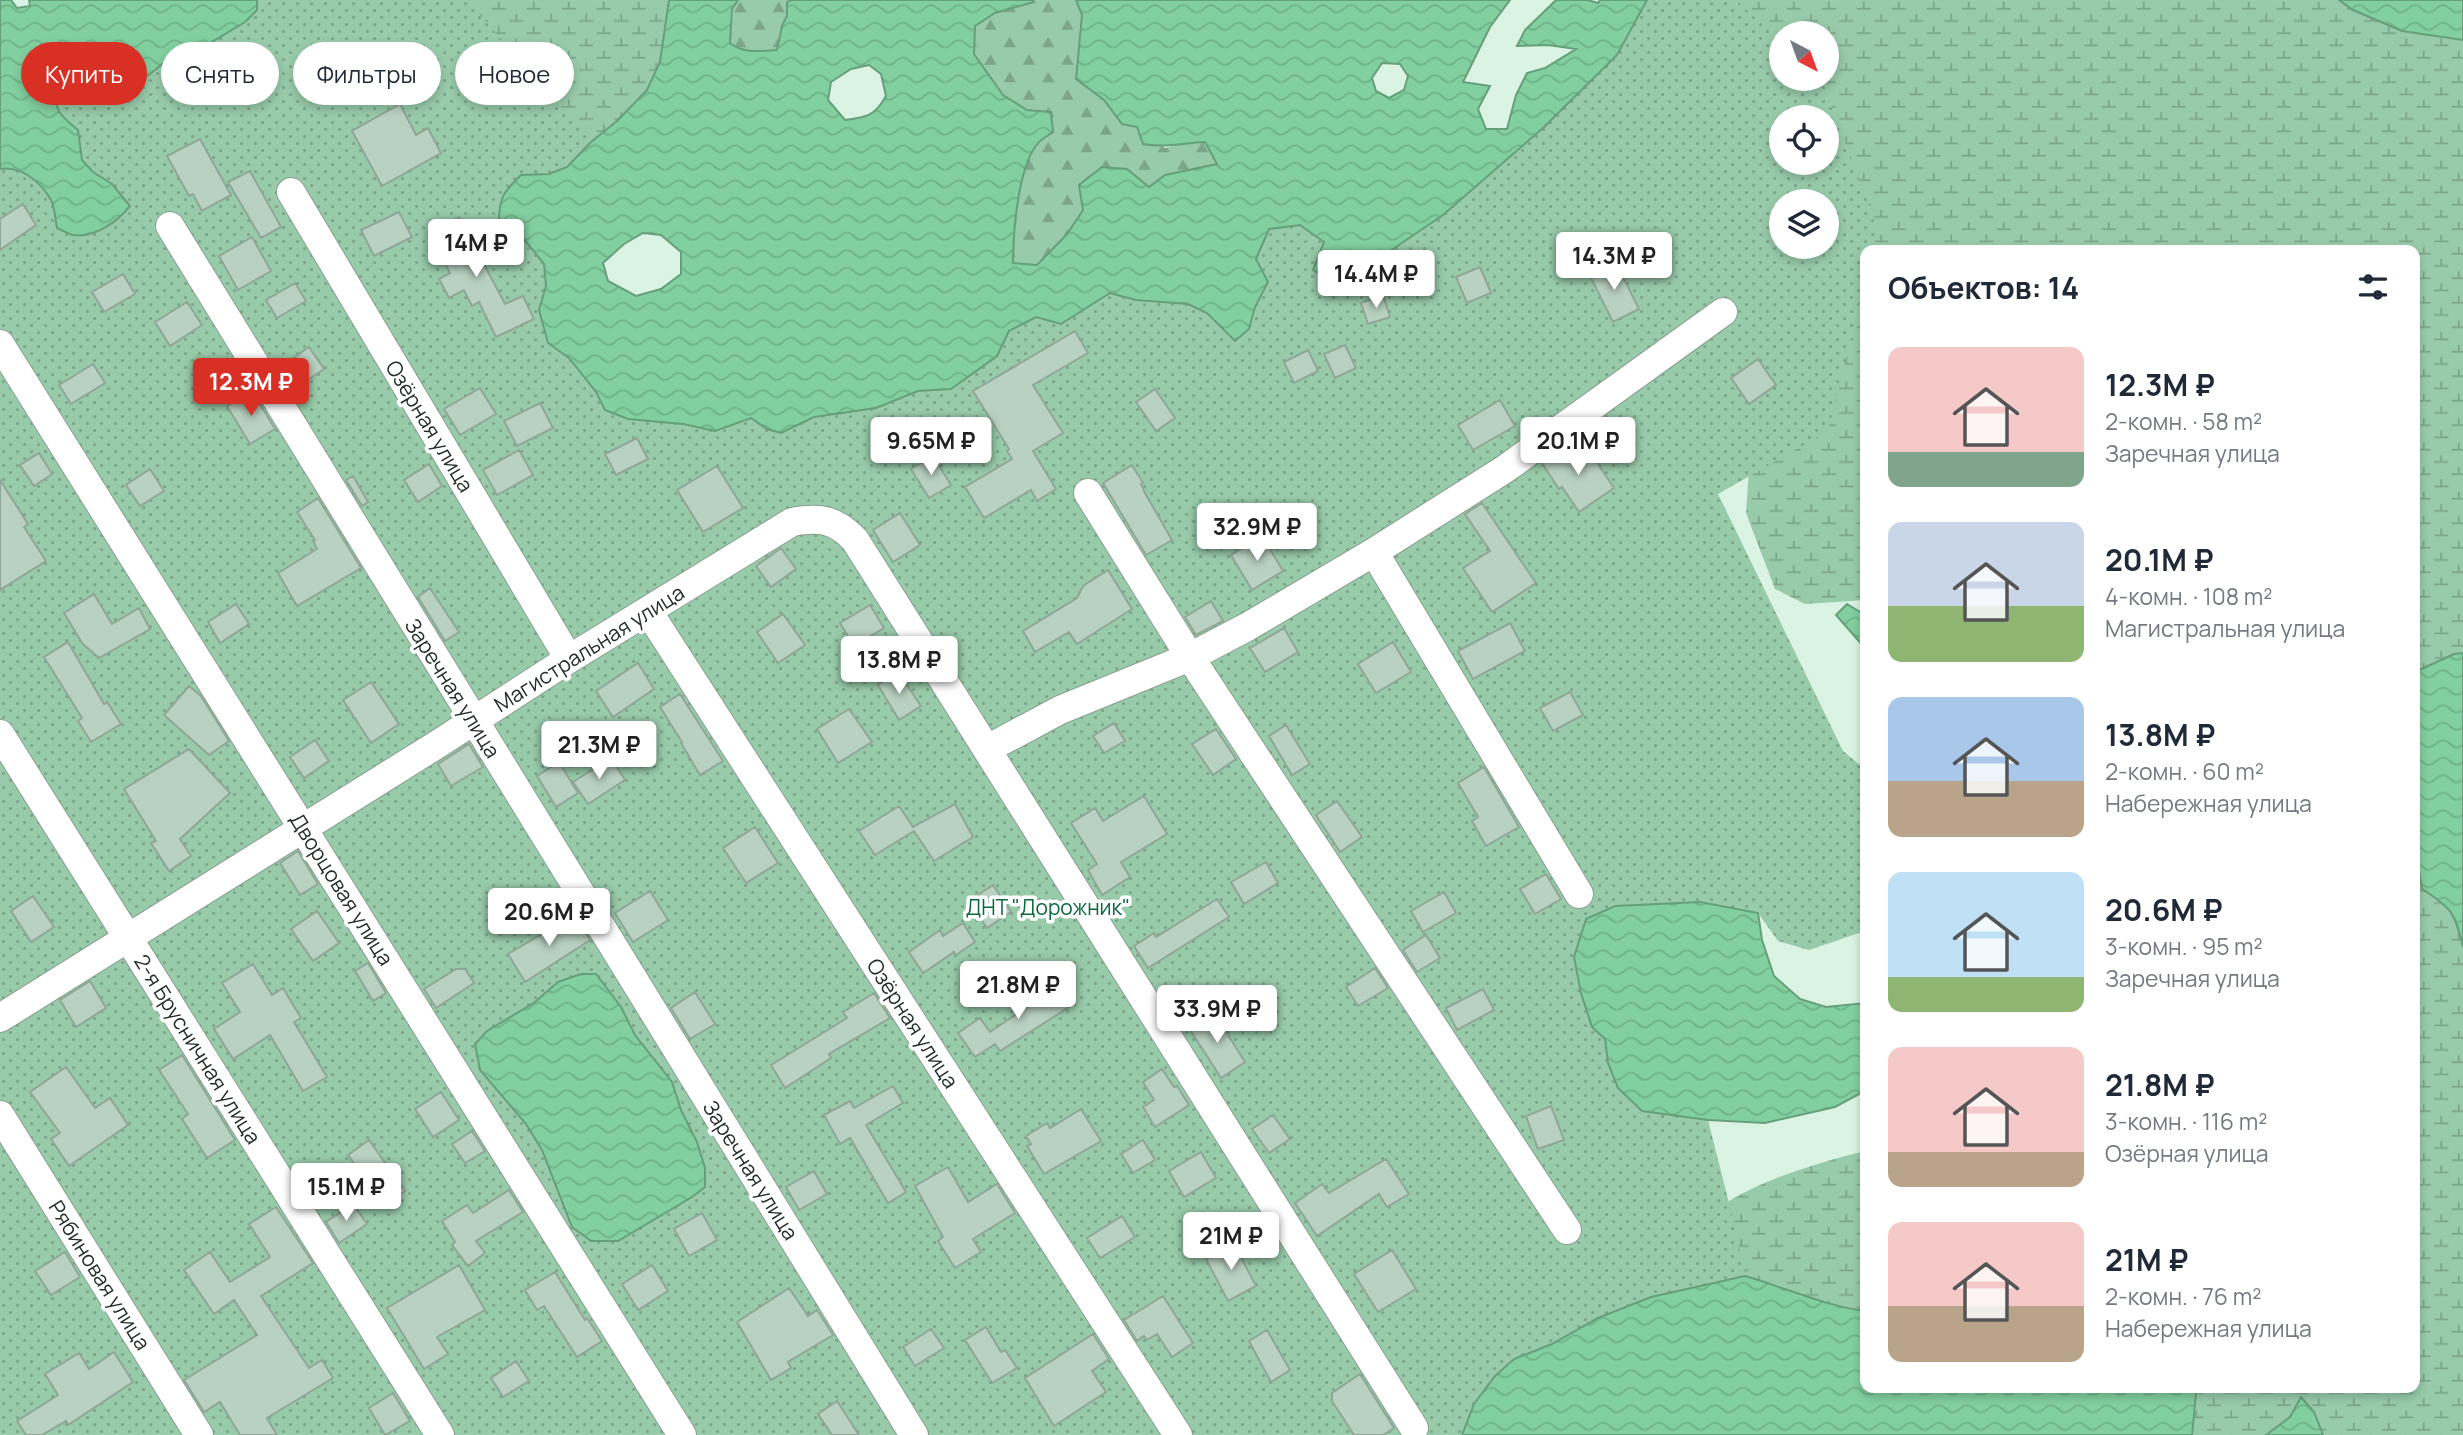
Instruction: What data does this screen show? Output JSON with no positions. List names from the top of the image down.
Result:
{
  "streets": {
    "street": [
      "Озёрная улица",
      "Магистральная улица",
      "Заречная улица",
      "Дворцовая улица",
      "2-я Брусничная улица",
      "Рябиновая улица"
    ]
  },
  "crossings": [
    ["Озёрная улица", "Магистральная улица"],
    ["Магистральная улица", "Заречная улица"],
    ["Магистральная улица", "Дворцовая улица"],
    ["Магистральная улица", "2-я Брусничная улица"]
  ],
  "parks": ["ДНТ \"Дорожник\""],
  "north": "bottom right",
  "page": {
    "chip": [
      "Купить",
      "Снять",
      "Фильтры",
      "Новое"
    ],
    "price": [
      "14M ₽",
      "14.3M ₽",
      "14.4M ₽",
      "12.3M ₽",
      "9.65M ₽",
      "20.1M ₽",
      "32.9M ₽",
      "13.8M ₽",
      "21.3M ₽",
      "20.6M ₽",
      "21.8M ₽",
      "33.9M ₽",
      "15.1M ₽",
      "21M ₽"
    ],
    "heading": "Объектов: 14",
    "list": [
      {
        "name": "12.3M ₽",
        "note": "2-комн. · 58 m² · Заречная улица"
      },
      {
        "name": "20.1M ₽",
        "note": "4-комн. · 108 m² · Магистральная улица"
      },
      {
        "name": "13.8M ₽",
        "note": "2-комн. · 60 m² · Набережная улица"
      },
      {
        "name": "20.6M ₽",
        "note": "3-комн. · 95 m² · Заречная улица"
      },
      {
        "name": "21.8M ₽",
        "note": "3-комн. · 116 m² · Озёрная улица"
      },
      {
        "name": "21M ₽",
        "note": "2-комн. · 76 m² · Набережная улица"
      }
    ]
  }
}
